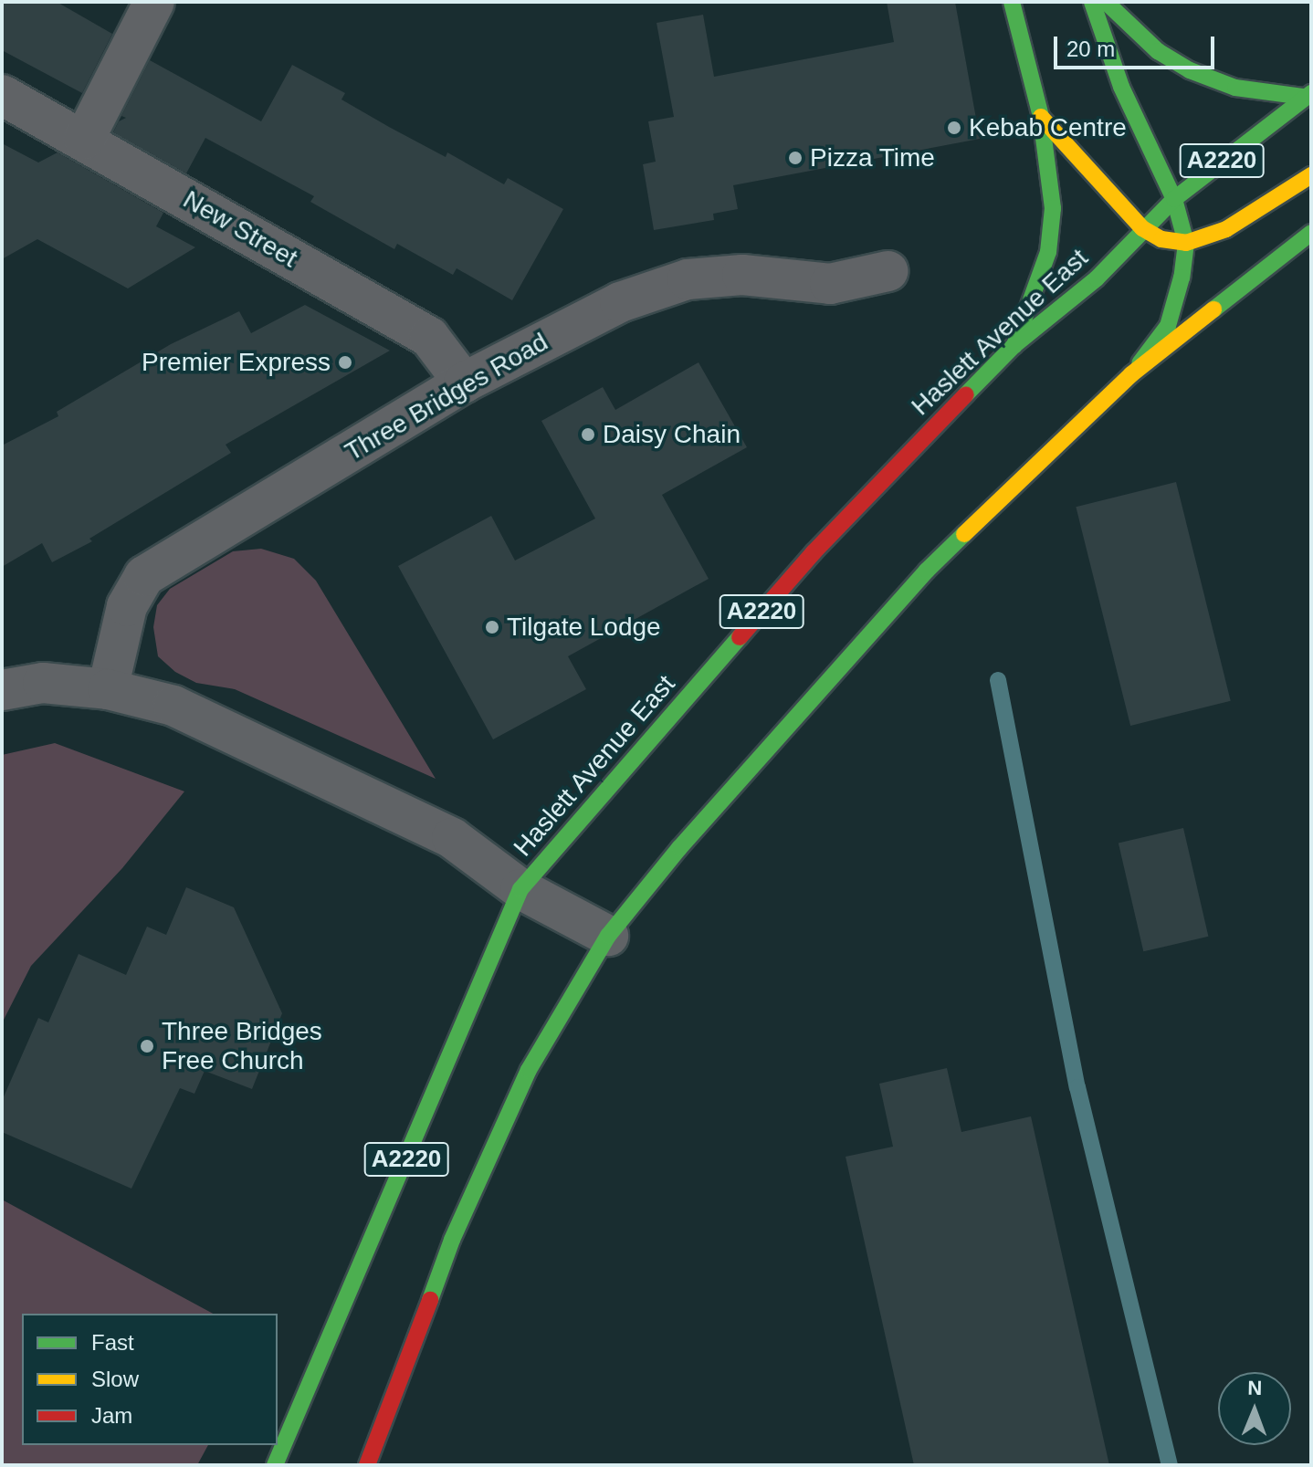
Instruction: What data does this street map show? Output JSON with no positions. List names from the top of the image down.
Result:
{
  "streets": {
    "main road": ["A2220", "Haslett Avenue East"],
    "street": ["New Street", "Three Bridges Road"]
  },
  "crossings": [
    ["New Street", "Three Bridges Road"]
  ],
  "places": [
    "Kebab Centre",
    "Pizza Time",
    "Premier Express",
    "Daisy Chain",
    "Tilgate Lodge",
    "Three Bridges Free Church"
  ],
  "legend": ["Fast", "Slow", "Jam"],
  "scale_bar": "20 m",
  "north": "top"
}
